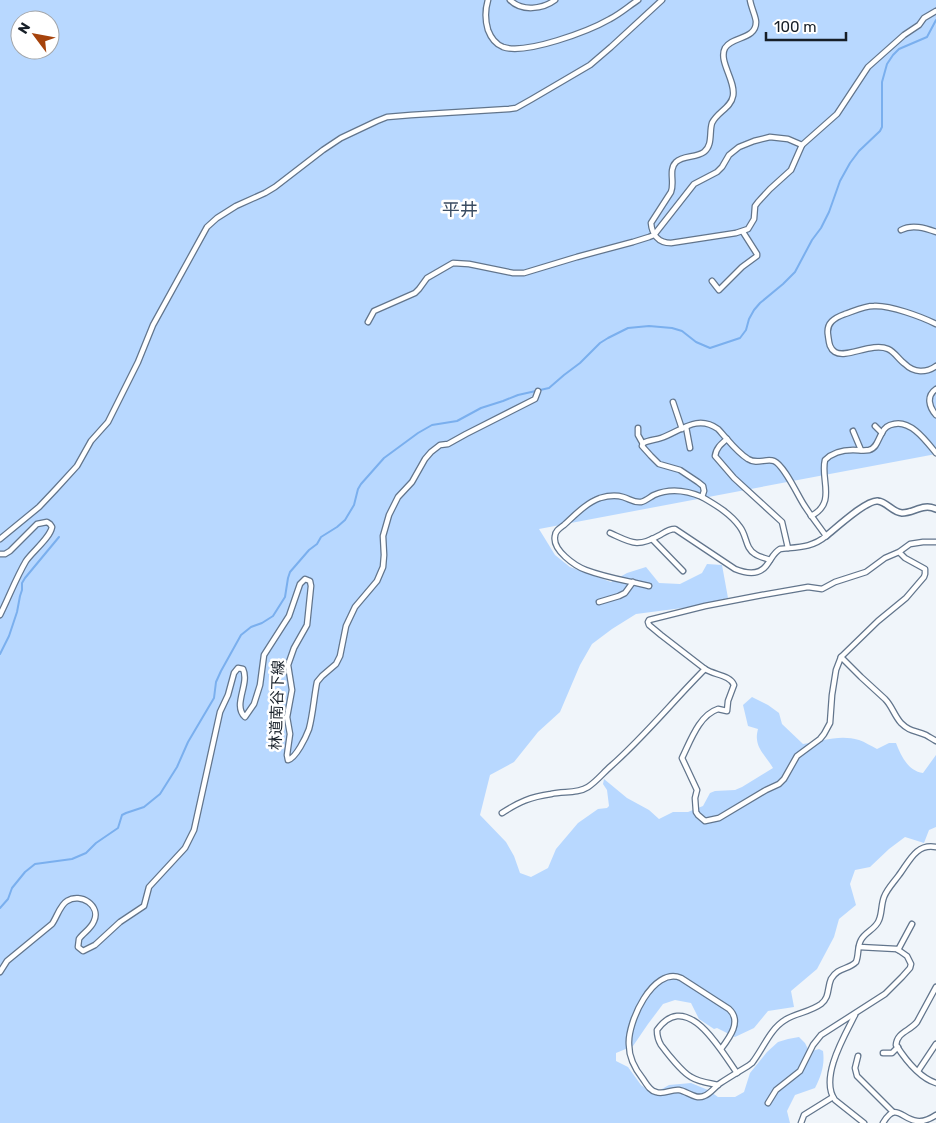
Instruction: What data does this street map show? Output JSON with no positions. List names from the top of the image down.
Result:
{
  "streets": {
    "street": ["林道南谷下線"]
  },
  "districts": ["平井"],
  "scale_bar": "100 m",
  "north": "top left"
}
